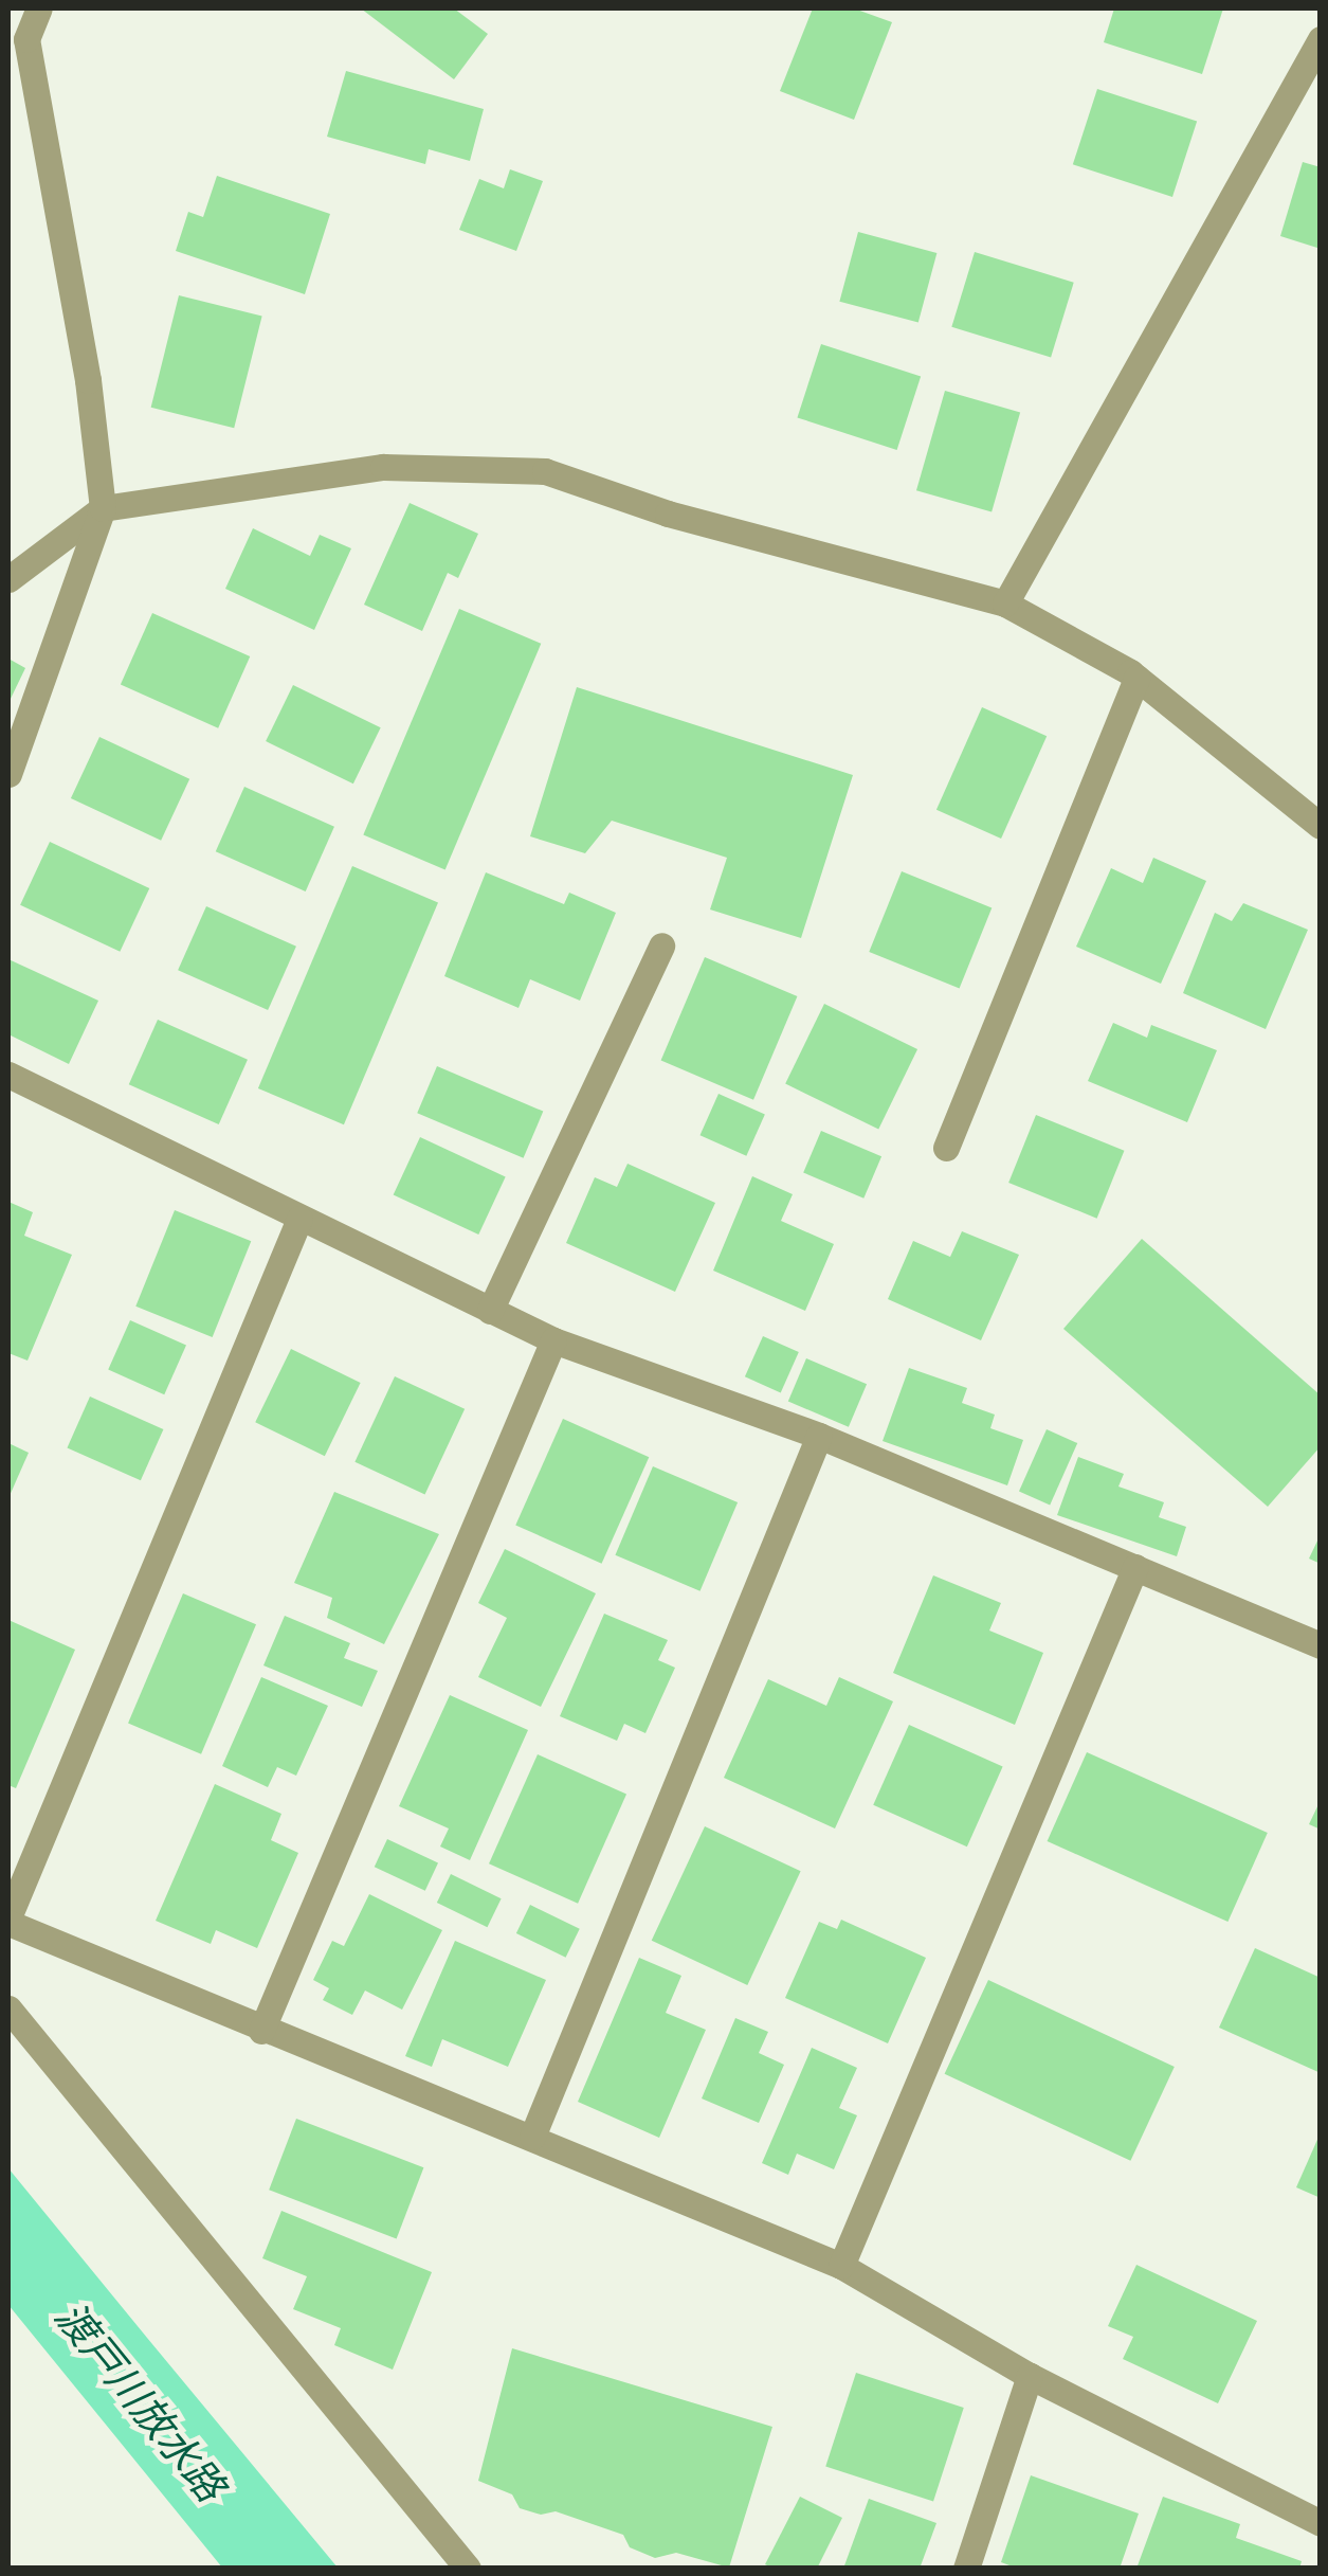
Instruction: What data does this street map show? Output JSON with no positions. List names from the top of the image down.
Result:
{
  "water": ["渡戸川放水路"]
}
